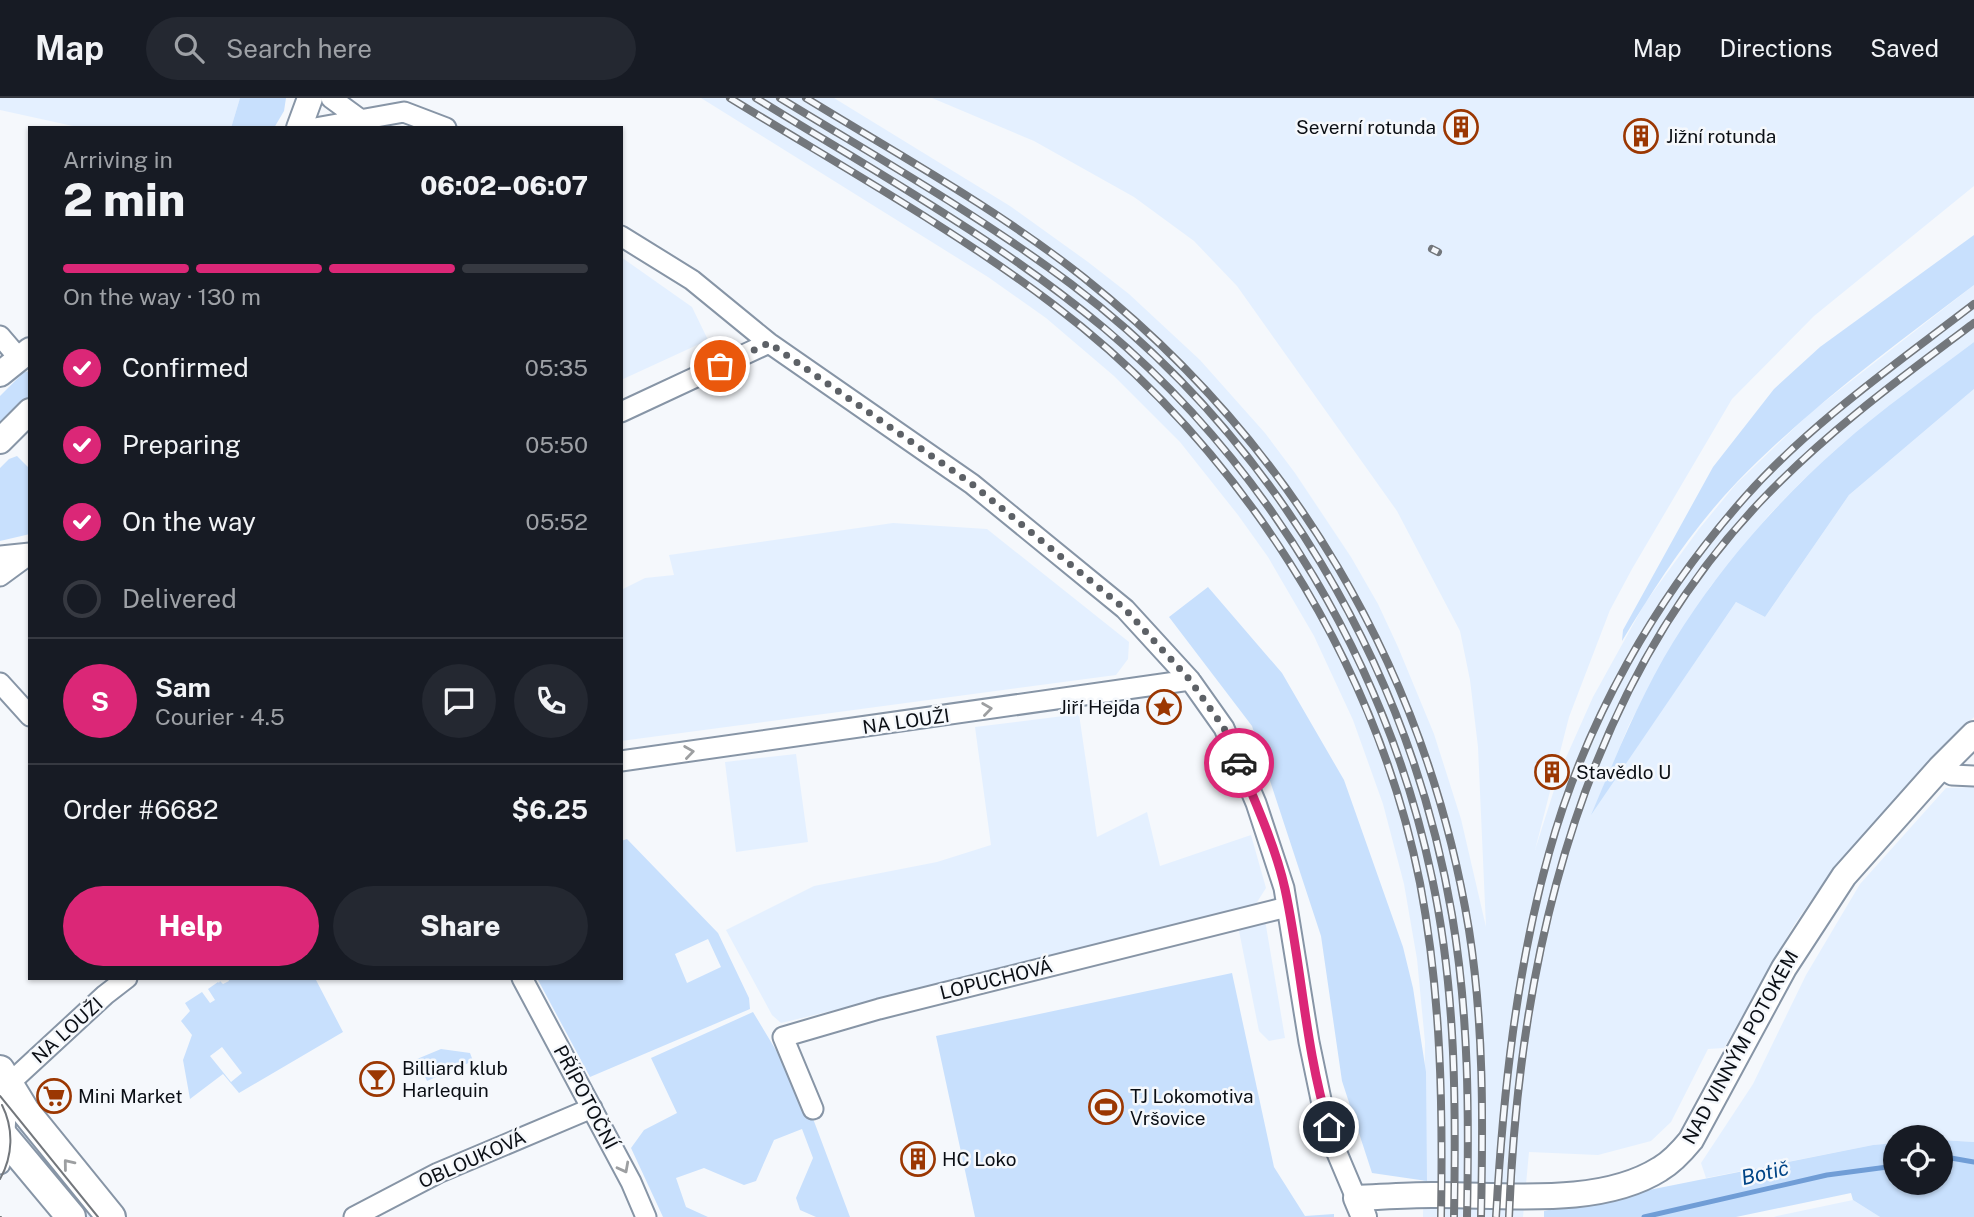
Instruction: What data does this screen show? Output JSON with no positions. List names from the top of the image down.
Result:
{
  "streets": {
    "street": [
      "NA LOUŽI",
      "LOPUCHOVÁ",
      "NAD VINNÝM POTOKEM",
      "PŘÍPOTOČNÍ",
      "OBLOUKOVÁ"
    ]
  },
  "crossings": [
    ["PŘÍPOTOČNÍ", "OBLOUKOVÁ"]
  ],
  "one_way": ["NA LOUŽI", "PŘÍPOTOČNÍ"],
  "water": ["Botič"],
  "places": {
    "building": [
      "Severní rotunda",
      "Jižní rotunda",
      "Stavědlo U",
      "HC Loko"
    ],
    "place": ["Jiří Hejda"],
    "bar": ["Billiard klub Harlequin"],
    "supermarket": ["Mini Market"],
    "sports": ["TJ Lokomotiva Vršovice"]
  },
  "page": {
    "header": "Map",
    "search": "Search here",
    "nav": ["Map", "Directions", "Saved"],
    "heading": ["2 min", "Arriving in", "06:02–06:07"],
    "panel": [
      "Sam",
      "Courier · 4.5",
      "Order #6682",
      "$6.25"
    ],
    "bar": "On the way · 130 m",
    "list": [
      ["Confirmed", "05:35"],
      ["Preparing", "05:50"],
      ["On the way", "05:52"],
      "Delivered"
    ],
    "round": "S",
    "buttons": ["Help", "Share"]
  }
}
